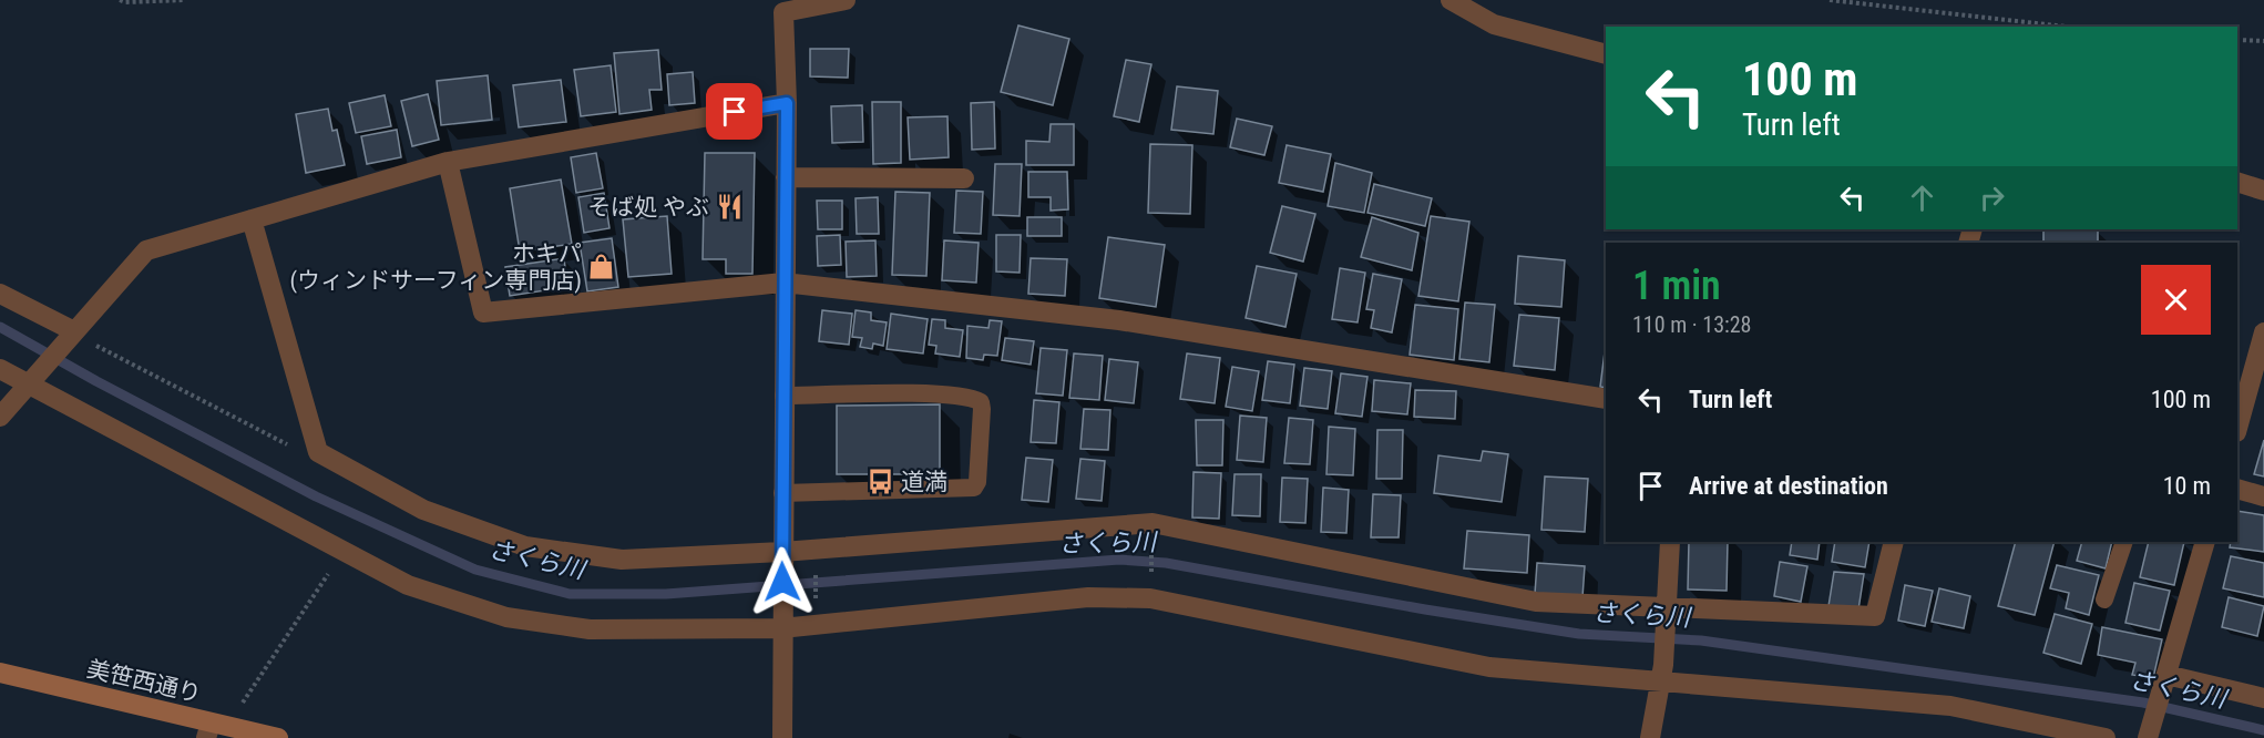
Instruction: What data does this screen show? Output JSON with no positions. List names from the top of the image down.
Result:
{
  "streets": {
    "street": ["美笹西通り"]
  },
  "water": ["さくら川"],
  "places": {
    "restaurant": ["そば処 やぶ"],
    "shop": ["ホキパ (ウィンドサーフィン専門店)"],
    "bus stop": ["道満"]
  },
  "page": {
    "turn": ["100 m", "Turn left"],
    "heading": ["1 min", "110 m · 13:28"],
    "list": [
      {
        "name": "Turn left",
        "value": "100 m"
      },
      {
        "name": "Arrive at destination",
        "value": "10 m"
      }
    ]
  }
}
